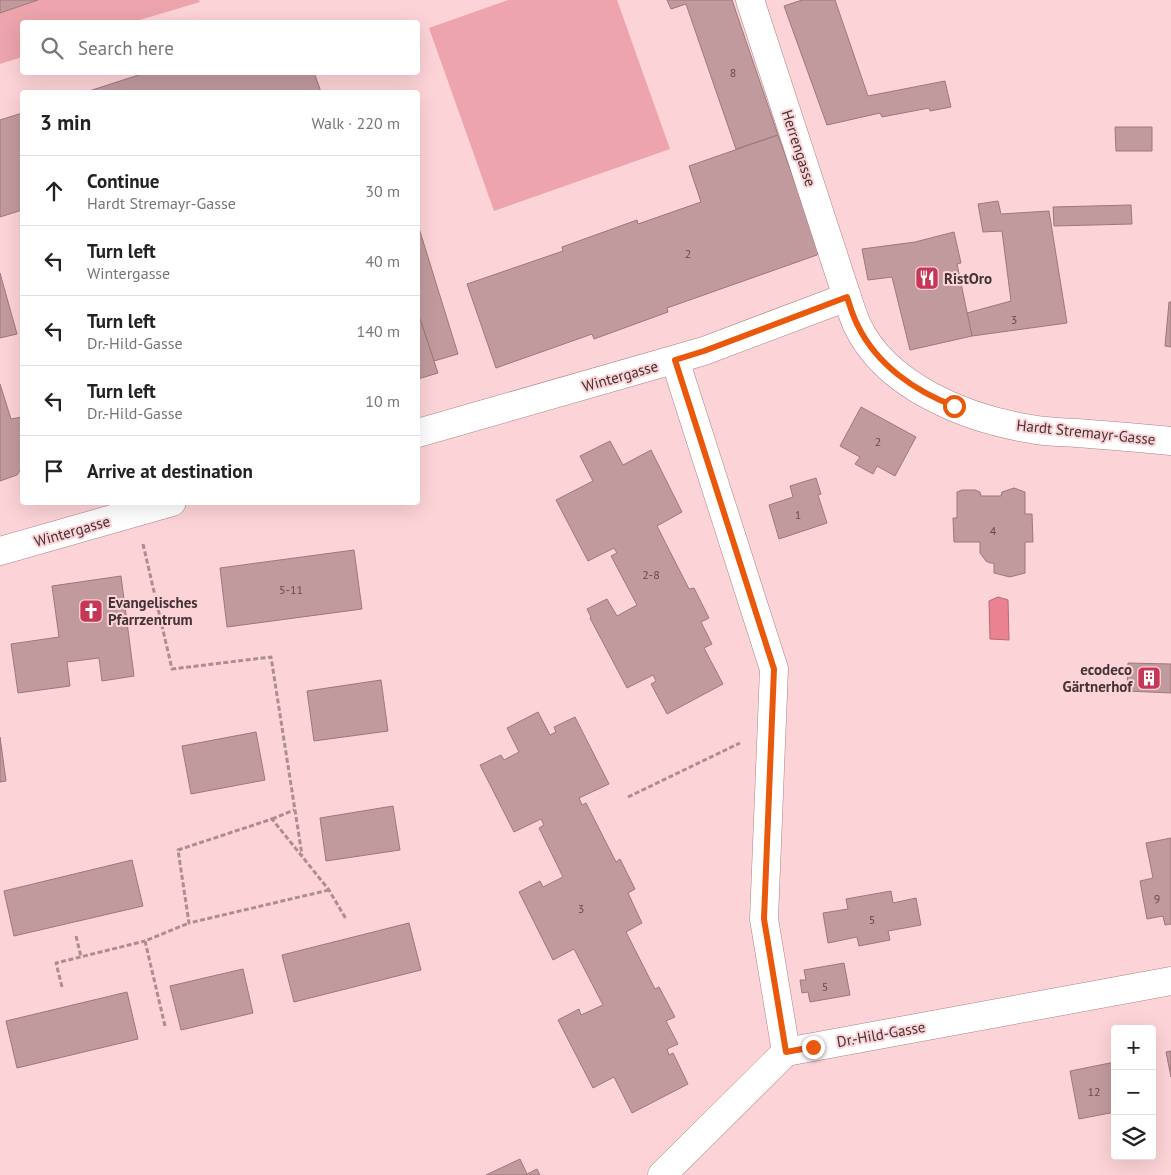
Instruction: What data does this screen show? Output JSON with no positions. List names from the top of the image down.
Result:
{
  "streets": {
    "street": [
      "Herrengasse",
      "Wintergasse",
      "Hardt Stremayr-Gasse",
      "Dr.-Hild-Gasse"
    ]
  },
  "crossings": [
    ["Herrengasse", "Wintergasse"],
    ["Herrengasse", "Hardt Stremayr-Gasse"],
    ["Wintergasse", "Hardt Stremayr-Gasse"]
  ],
  "places": {
    "restaurant": ["RistOro"],
    "church": ["Evangelisches Pfarrzentrum"],
    "building": ["ecodeco Gärtnerhof"]
  },
  "house_numbers": [
    "8",
    "2",
    "3",
    "2",
    "1",
    "4",
    "2-8",
    "5-11",
    "9",
    "3",
    "5",
    "5",
    "12"
  ],
  "page": {
    "search": "Search here",
    "heading": ["3 min", "Walk · 220 m"],
    "list": [
      ["Continue", "Hardt Stremayr-Gasse", "30 m"],
      ["Turn left", "Wintergasse", "40 m"],
      ["Turn left", "Dr.-Hild-Gasse", "140 m"],
      ["Turn left", "Dr.-Hild-Gasse", "10 m"],
      "Arrive at destination"
    ],
    "map_buttons": ["+", "−"]
  }
}
